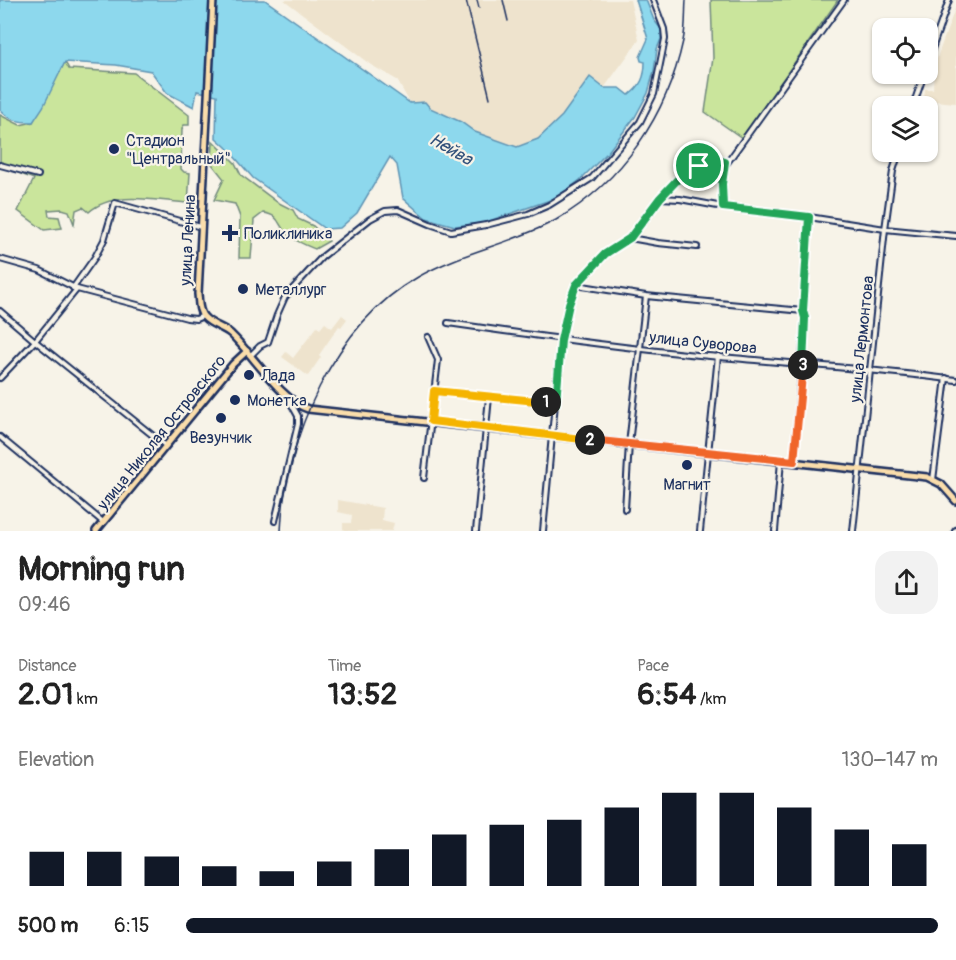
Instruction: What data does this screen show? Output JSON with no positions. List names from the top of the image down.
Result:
{
  "streets": {
    "main road": ["улица Ленина", "улица Николая Островского"],
    "street": ["улица Лермонтова", "улица Суворова"]
  },
  "crossings": [
    ["улица Лермонтова", "улица Суворова"]
  ],
  "water": ["Нейва"],
  "places": {
    "other": [
      "Стадион \"Центральный\"",
      "Металлург",
      "Лада",
      "Монетка",
      "Везунчик",
      "Магнит"
    ],
    "health": ["Поликлиника"]
  },
  "page": {
    "pins": ["3", "1", "2"],
    "heading": ["Morning run", "09:46"],
    "stats": [
      ["Distance", "2.01 km"],
      ["Time", "13:52"],
      ["Pace", "6:54 /km"]
    ],
    "chart": ["Elevation", "130–147 m"],
    "list": [
      {
        "name": "500 m",
        "note": "6:15"
      }
    ]
  }
}
